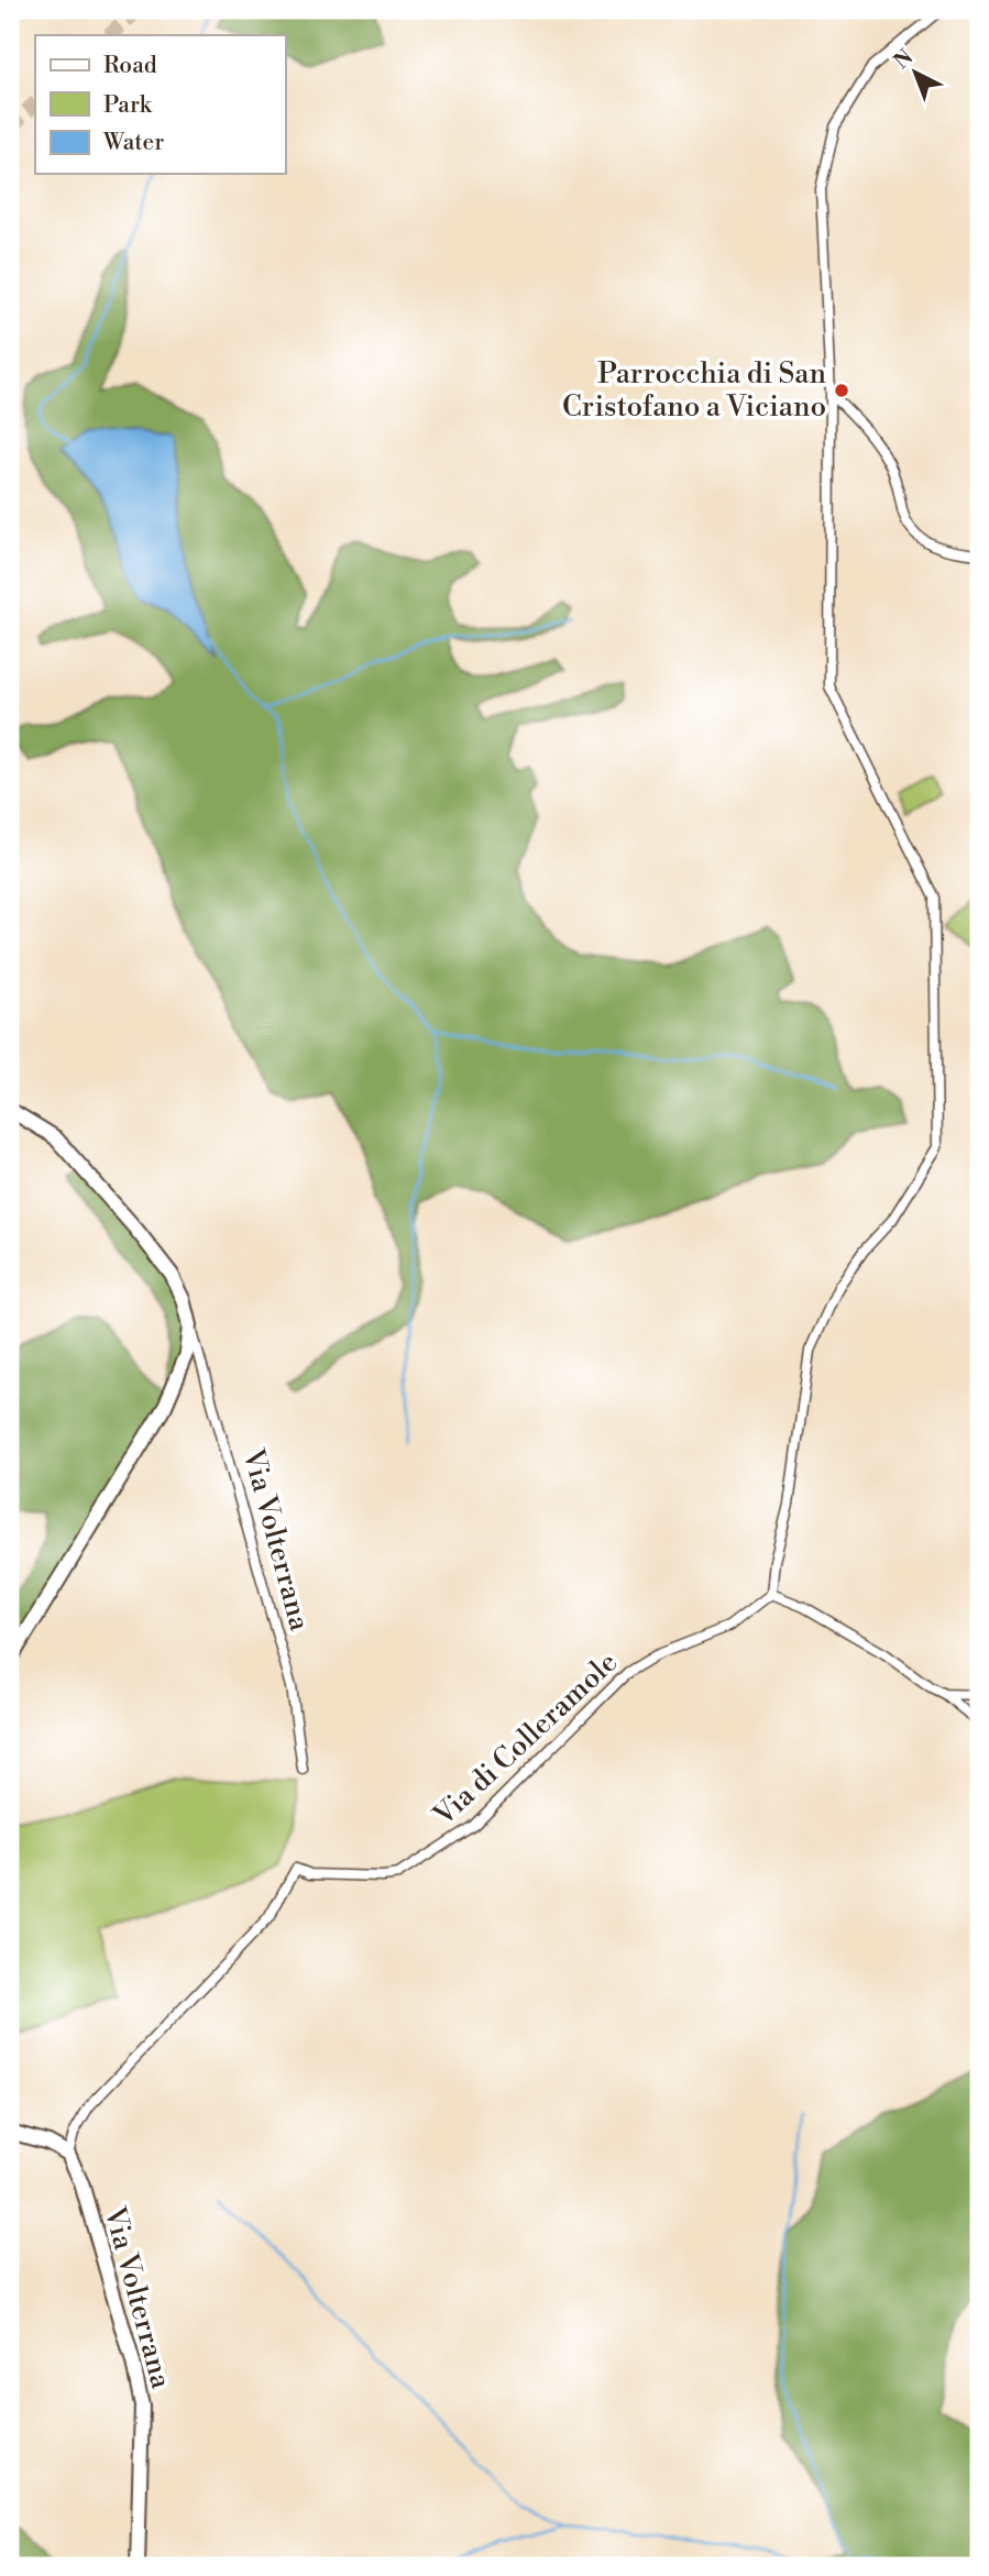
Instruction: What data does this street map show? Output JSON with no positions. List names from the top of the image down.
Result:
{
  "streets": {
    "main road": ["Via Volterrana"],
    "street": ["Via di Colleramole"]
  },
  "crossings": [
    ["Via Volterrana", "Via di Colleramole"]
  ],
  "places": ["Parrocchia di San Cristofano a Viciano"],
  "legend": ["Road", "Park", "Water"],
  "north": "top left"
}
